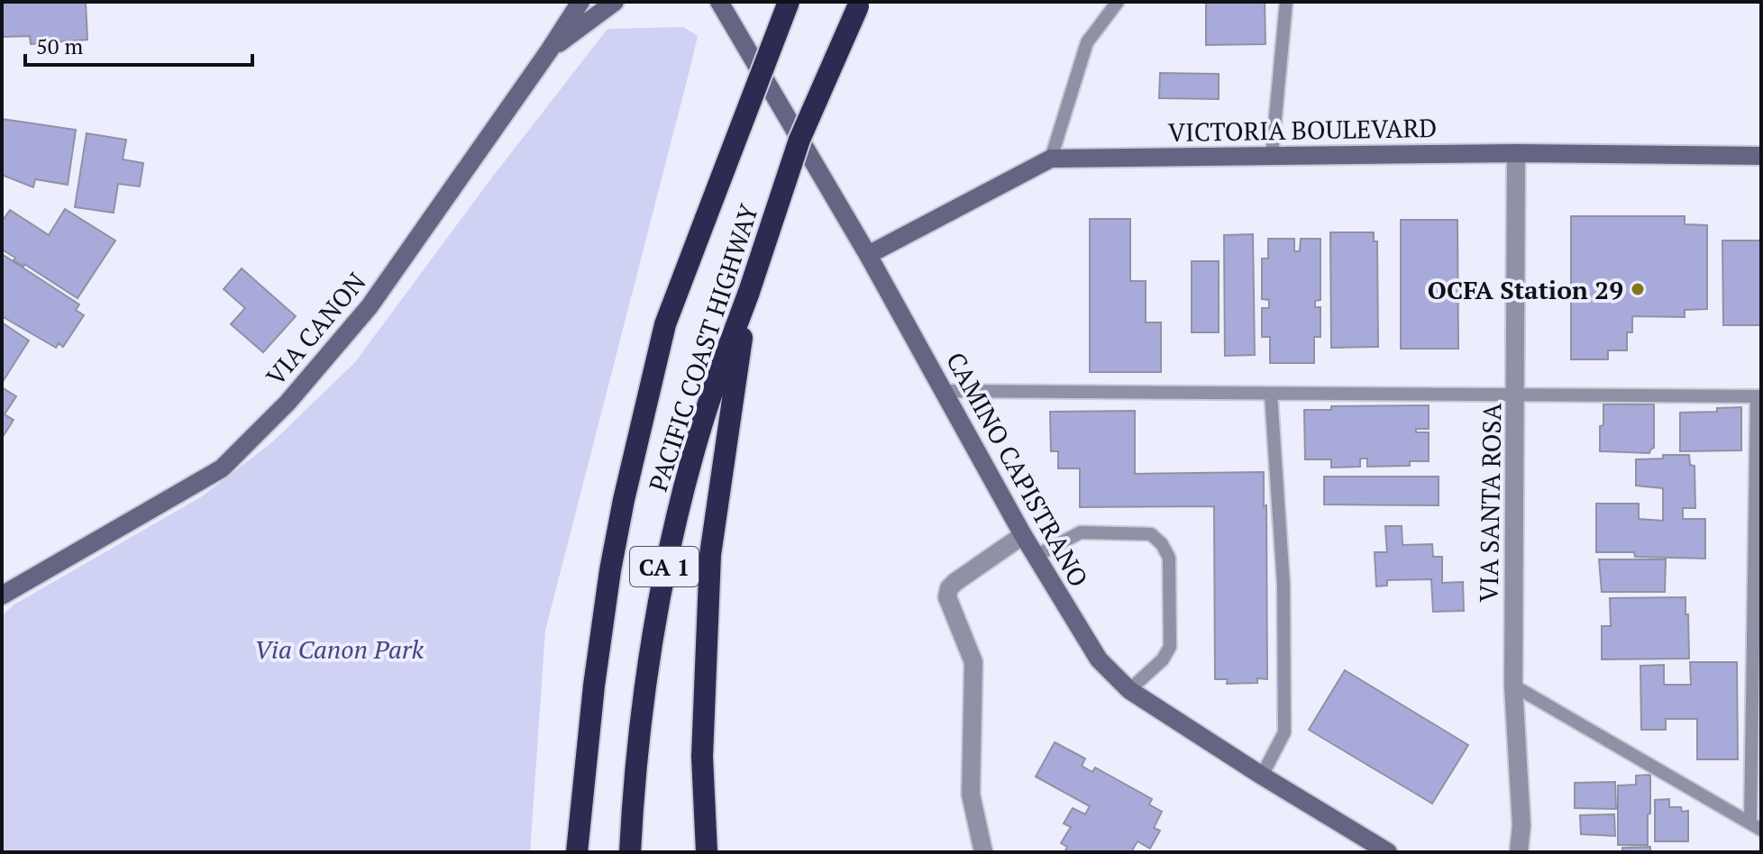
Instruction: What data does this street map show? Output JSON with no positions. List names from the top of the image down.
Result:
{
  "streets": {
    "highway": ["PACIFIC COAST HIGHWAY", "CA 1"],
    "main road": ["VICTORIA BOULEVARD", "VIA CANON", "CAMINO CAPISTRANO"],
    "street": ["VIA SANTA ROSA"]
  },
  "crossings": [
    ["VICTORIA BOULEVARD", "CAMINO CAPISTRANO"],
    ["VICTORIA BOULEVARD", "VIA SANTA ROSA"]
  ],
  "parks": ["Via Canon Park"],
  "places": ["OCFA Station 29"],
  "scale_bar": "50 m"
}
